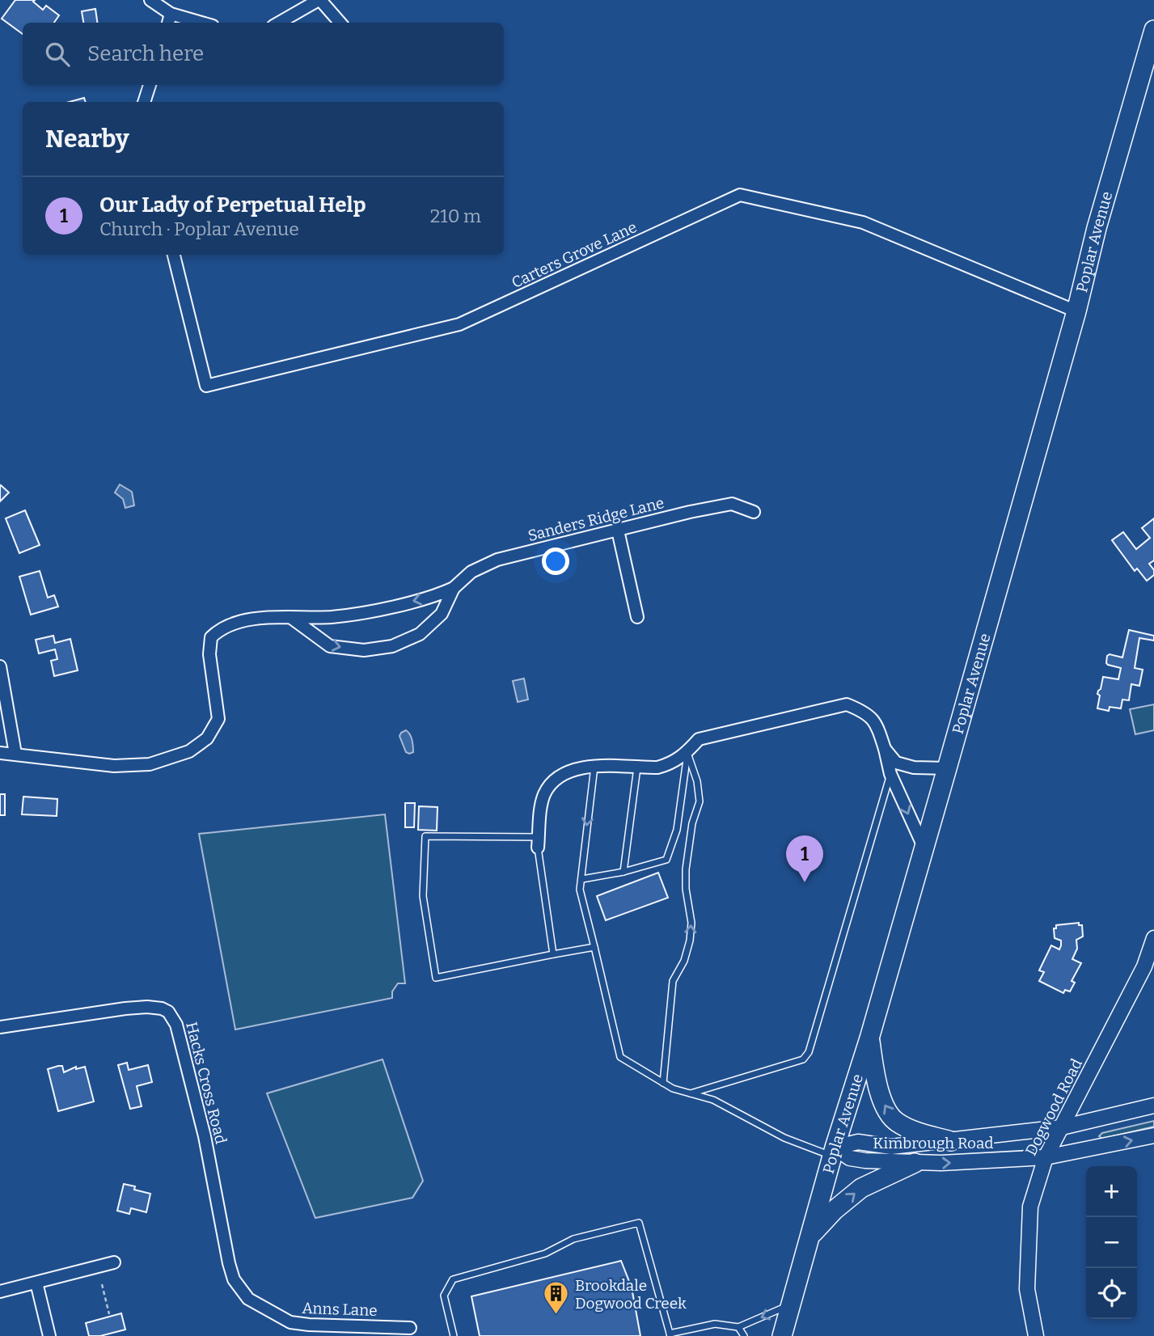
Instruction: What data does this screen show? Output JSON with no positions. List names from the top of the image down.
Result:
{
  "streets": {
    "main road": ["Poplar Avenue"],
    "street": [
      "Carters Grove Lane",
      "Sanders Ridge Lane",
      "Hacks Cross Road",
      "Dogwood Road",
      "Kimbrough Road",
      "Anns Lane"
    ]
  },
  "crossings": [
    ["Poplar Avenue", "Carters Grove Lane"],
    ["Poplar Avenue", "Kimbrough Road"],
    ["Hacks Cross Road", "Anns Lane"],
    ["Dogwood Road", "Kimbrough Road"]
  ],
  "places": {
    "building": ["Brookdale Dogwood Creek"]
  },
  "page": {
    "search": "Search here",
    "heading": "Nearby",
    "list": [
      {
        "mark": "1",
        "name": "Our Lady of Perpetual Help",
        "note": "Church · Poplar Avenue",
        "value": "210 m"
      }
    ],
    "pins": "1",
    "map_buttons": ["+", "−"]
  }
}
